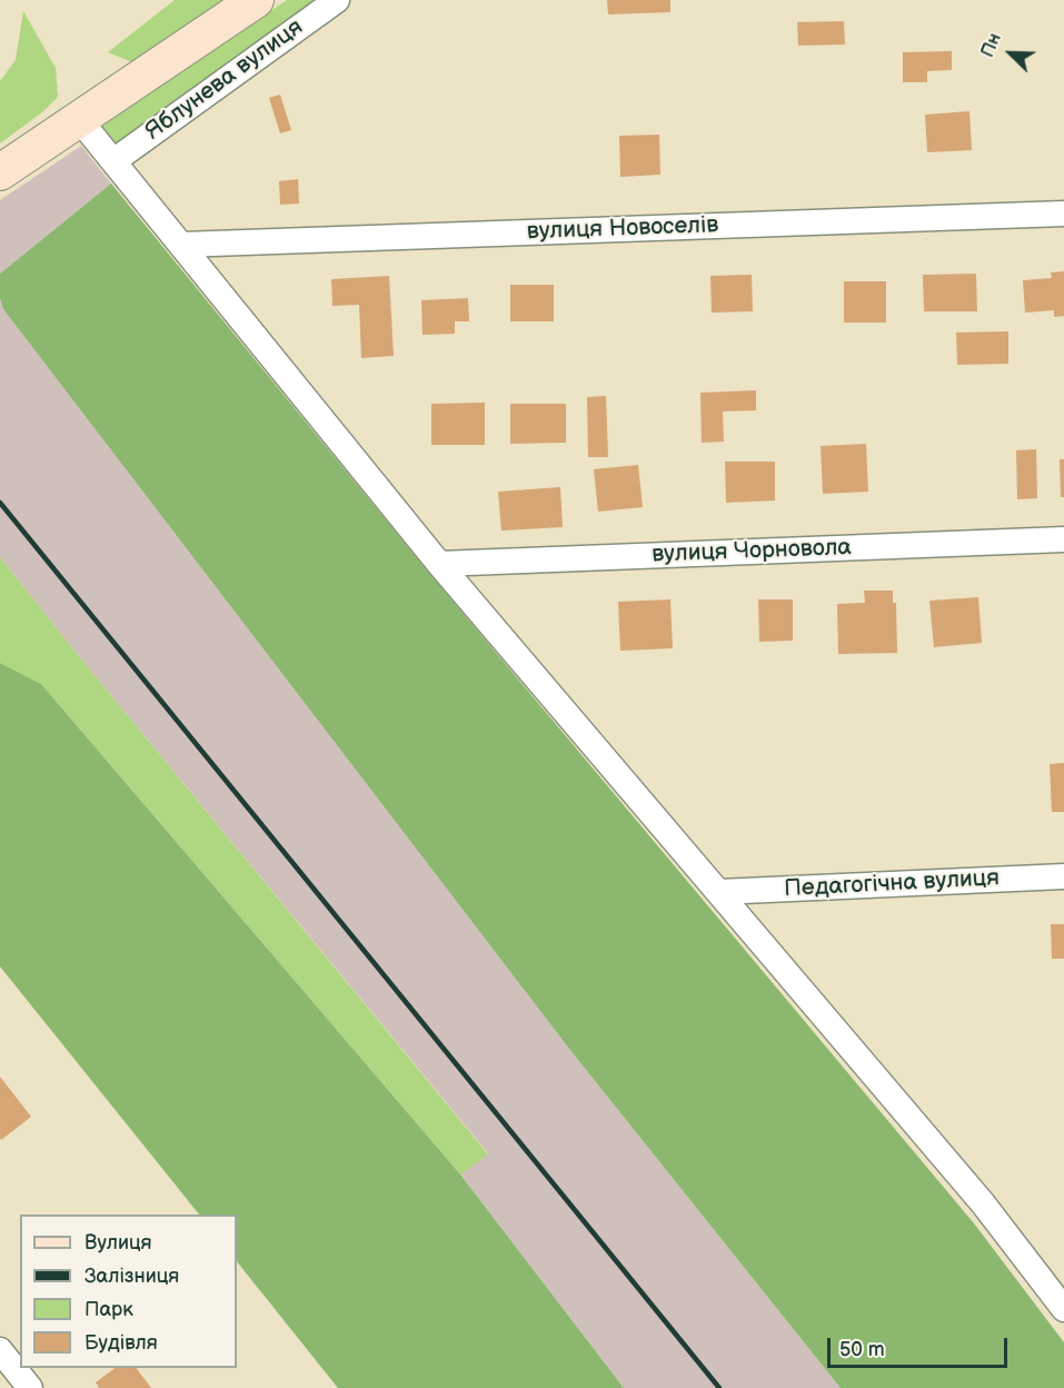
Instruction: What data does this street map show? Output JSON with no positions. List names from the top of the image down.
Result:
{
  "streets": {
    "street": [
      "Яблунева вулиця",
      "вулиця Новоселів",
      "вулиця Чорновола",
      "Педагогічна вулиця"
    ]
  },
  "legend": [
    "Вулиця",
    "Залізниця",
    "Парк",
    "Будівля"
  ],
  "scale_bar": "50 m",
  "north": "top left"
}
